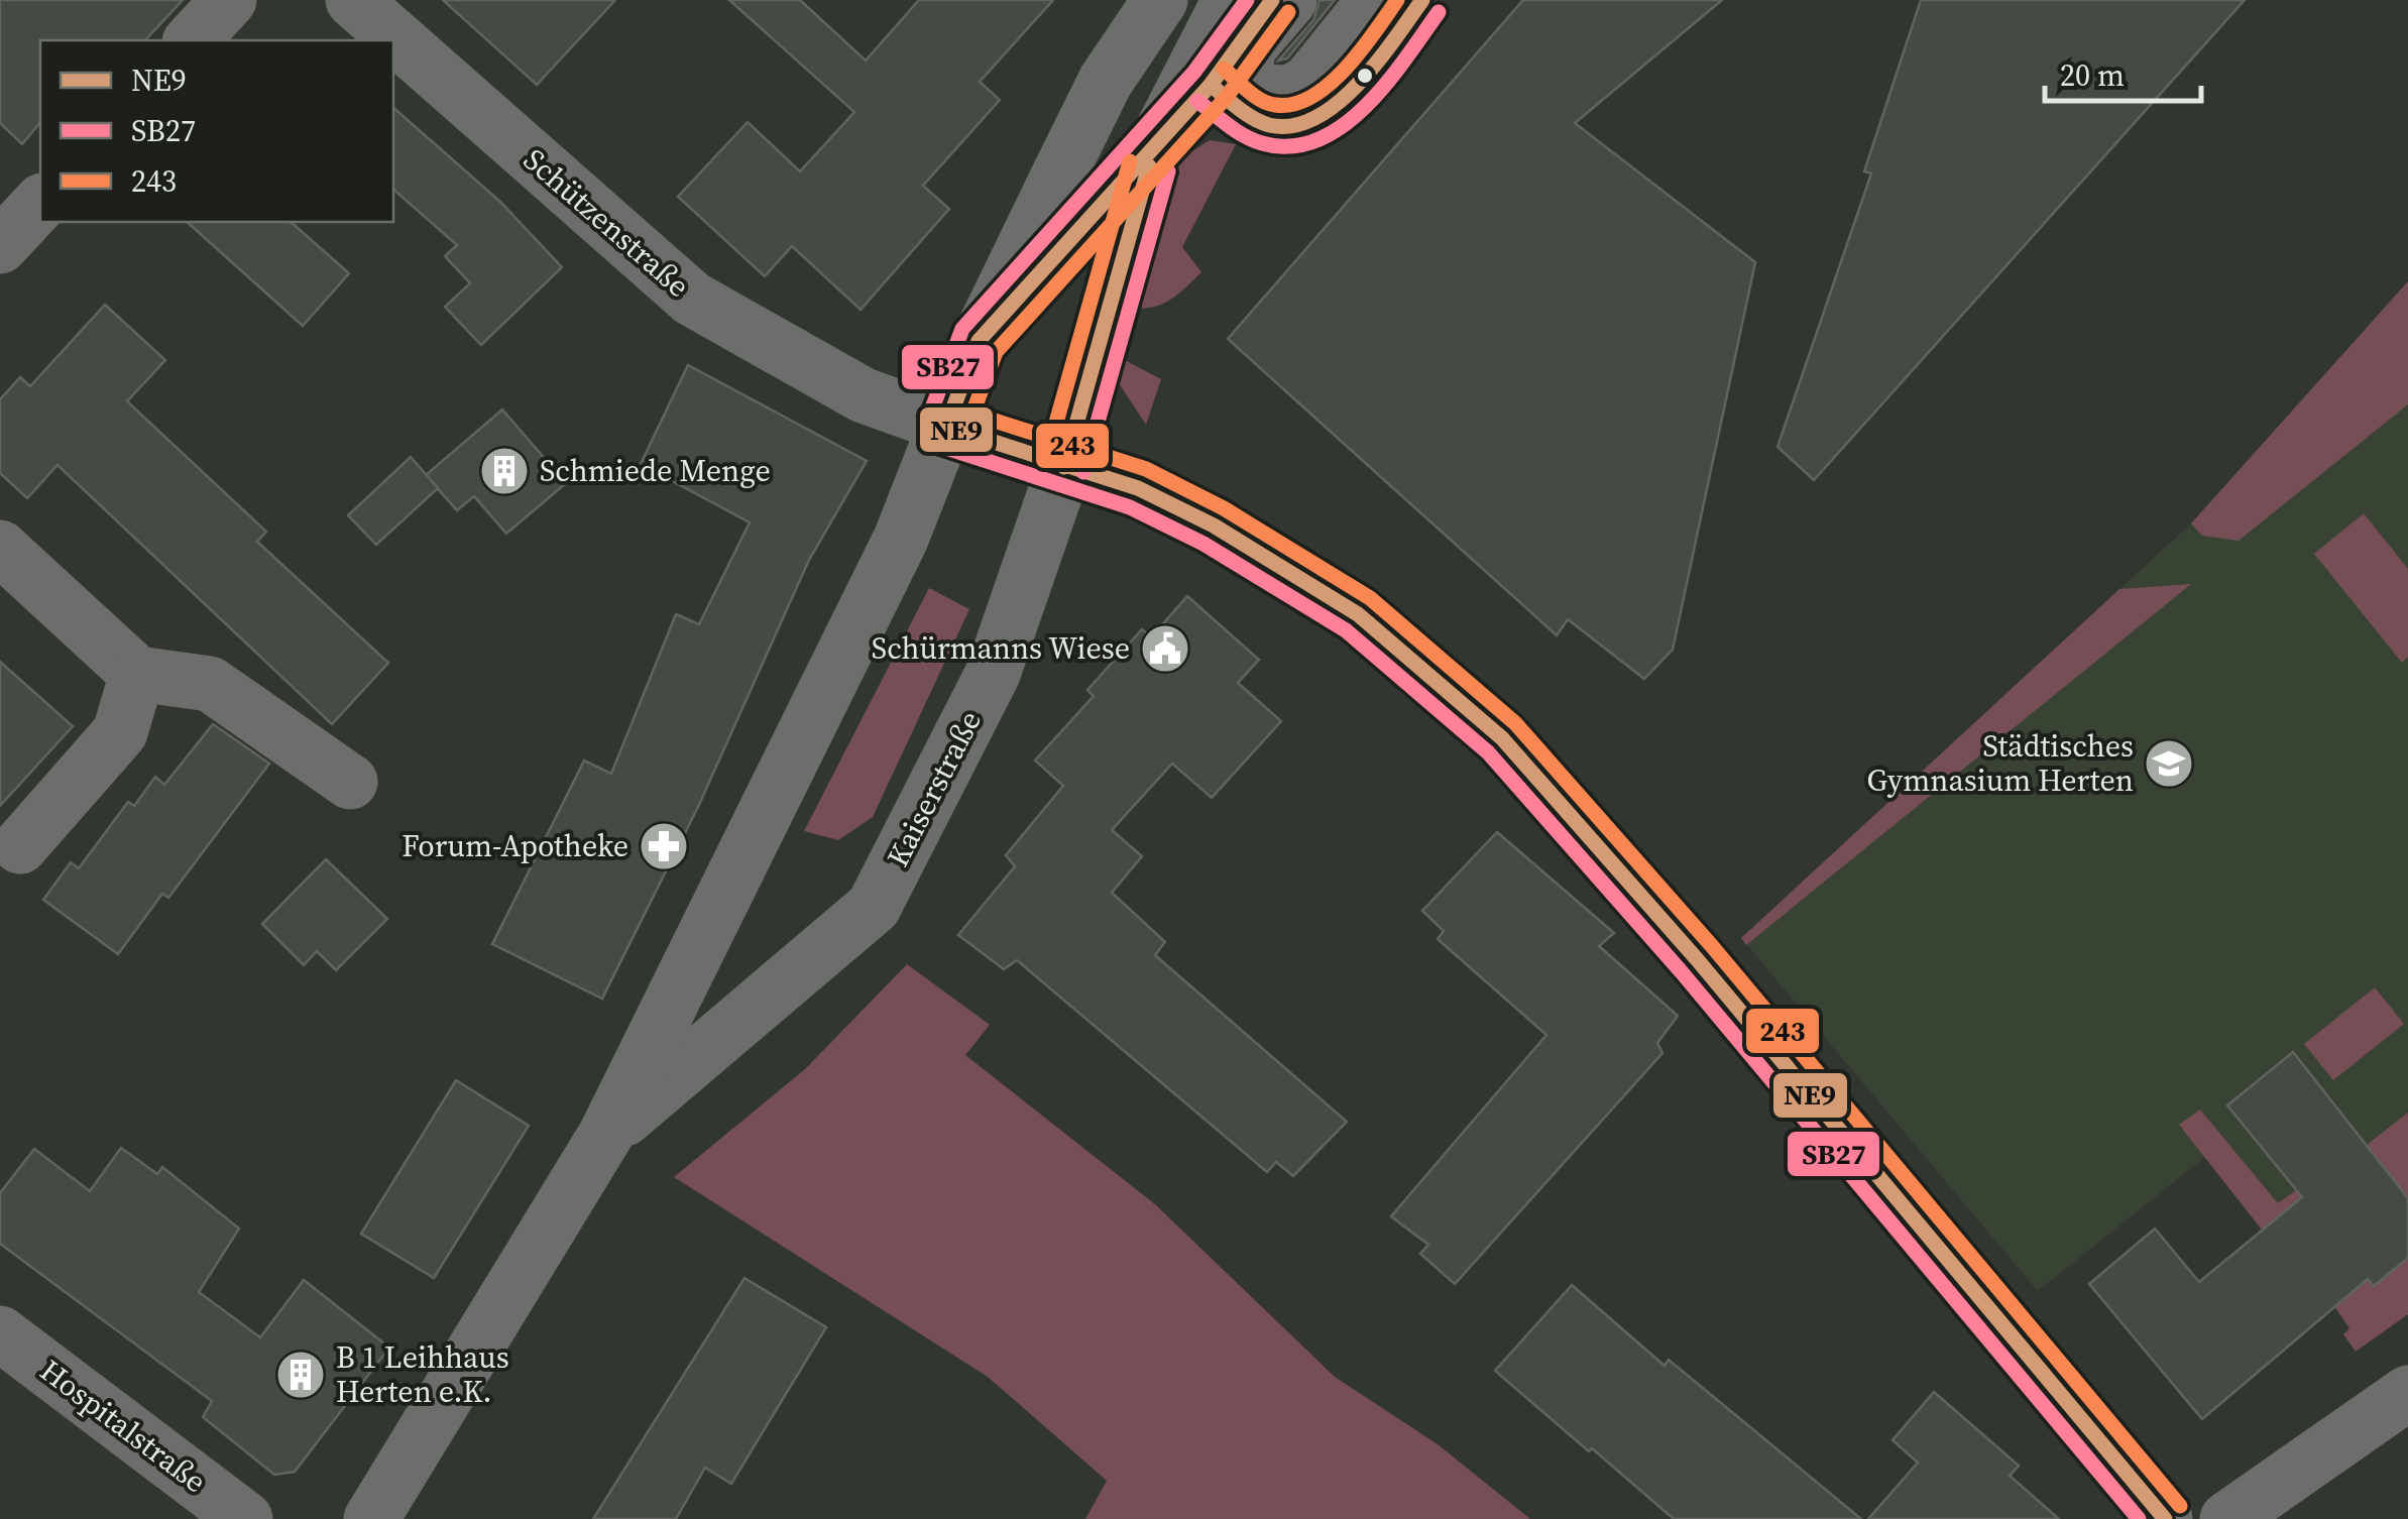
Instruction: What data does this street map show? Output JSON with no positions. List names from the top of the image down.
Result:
{
  "streets": {
    "main road": ["Schützenstraße", "Kaiserstraße"],
    "street": ["Hospitalstraße"]
  },
  "crossings": [
    ["Schützenstraße", "Kaiserstraße"]
  ],
  "places": {
    "building": ["Schmiede Menge", "B 1 Leihhaus Herten e.K."],
    "public building": ["Schürmanns Wiese"],
    "school or university": ["Städtisches Gymnasium Herten"],
    "pharmacy": ["Forum-Apotheke"]
  },
  "lines": ["transit line NE9", "transit line SB27", "transit line 243"],
  "legend": ["NE9", "SB27", "243"],
  "scale_bar": "20 m"
}
